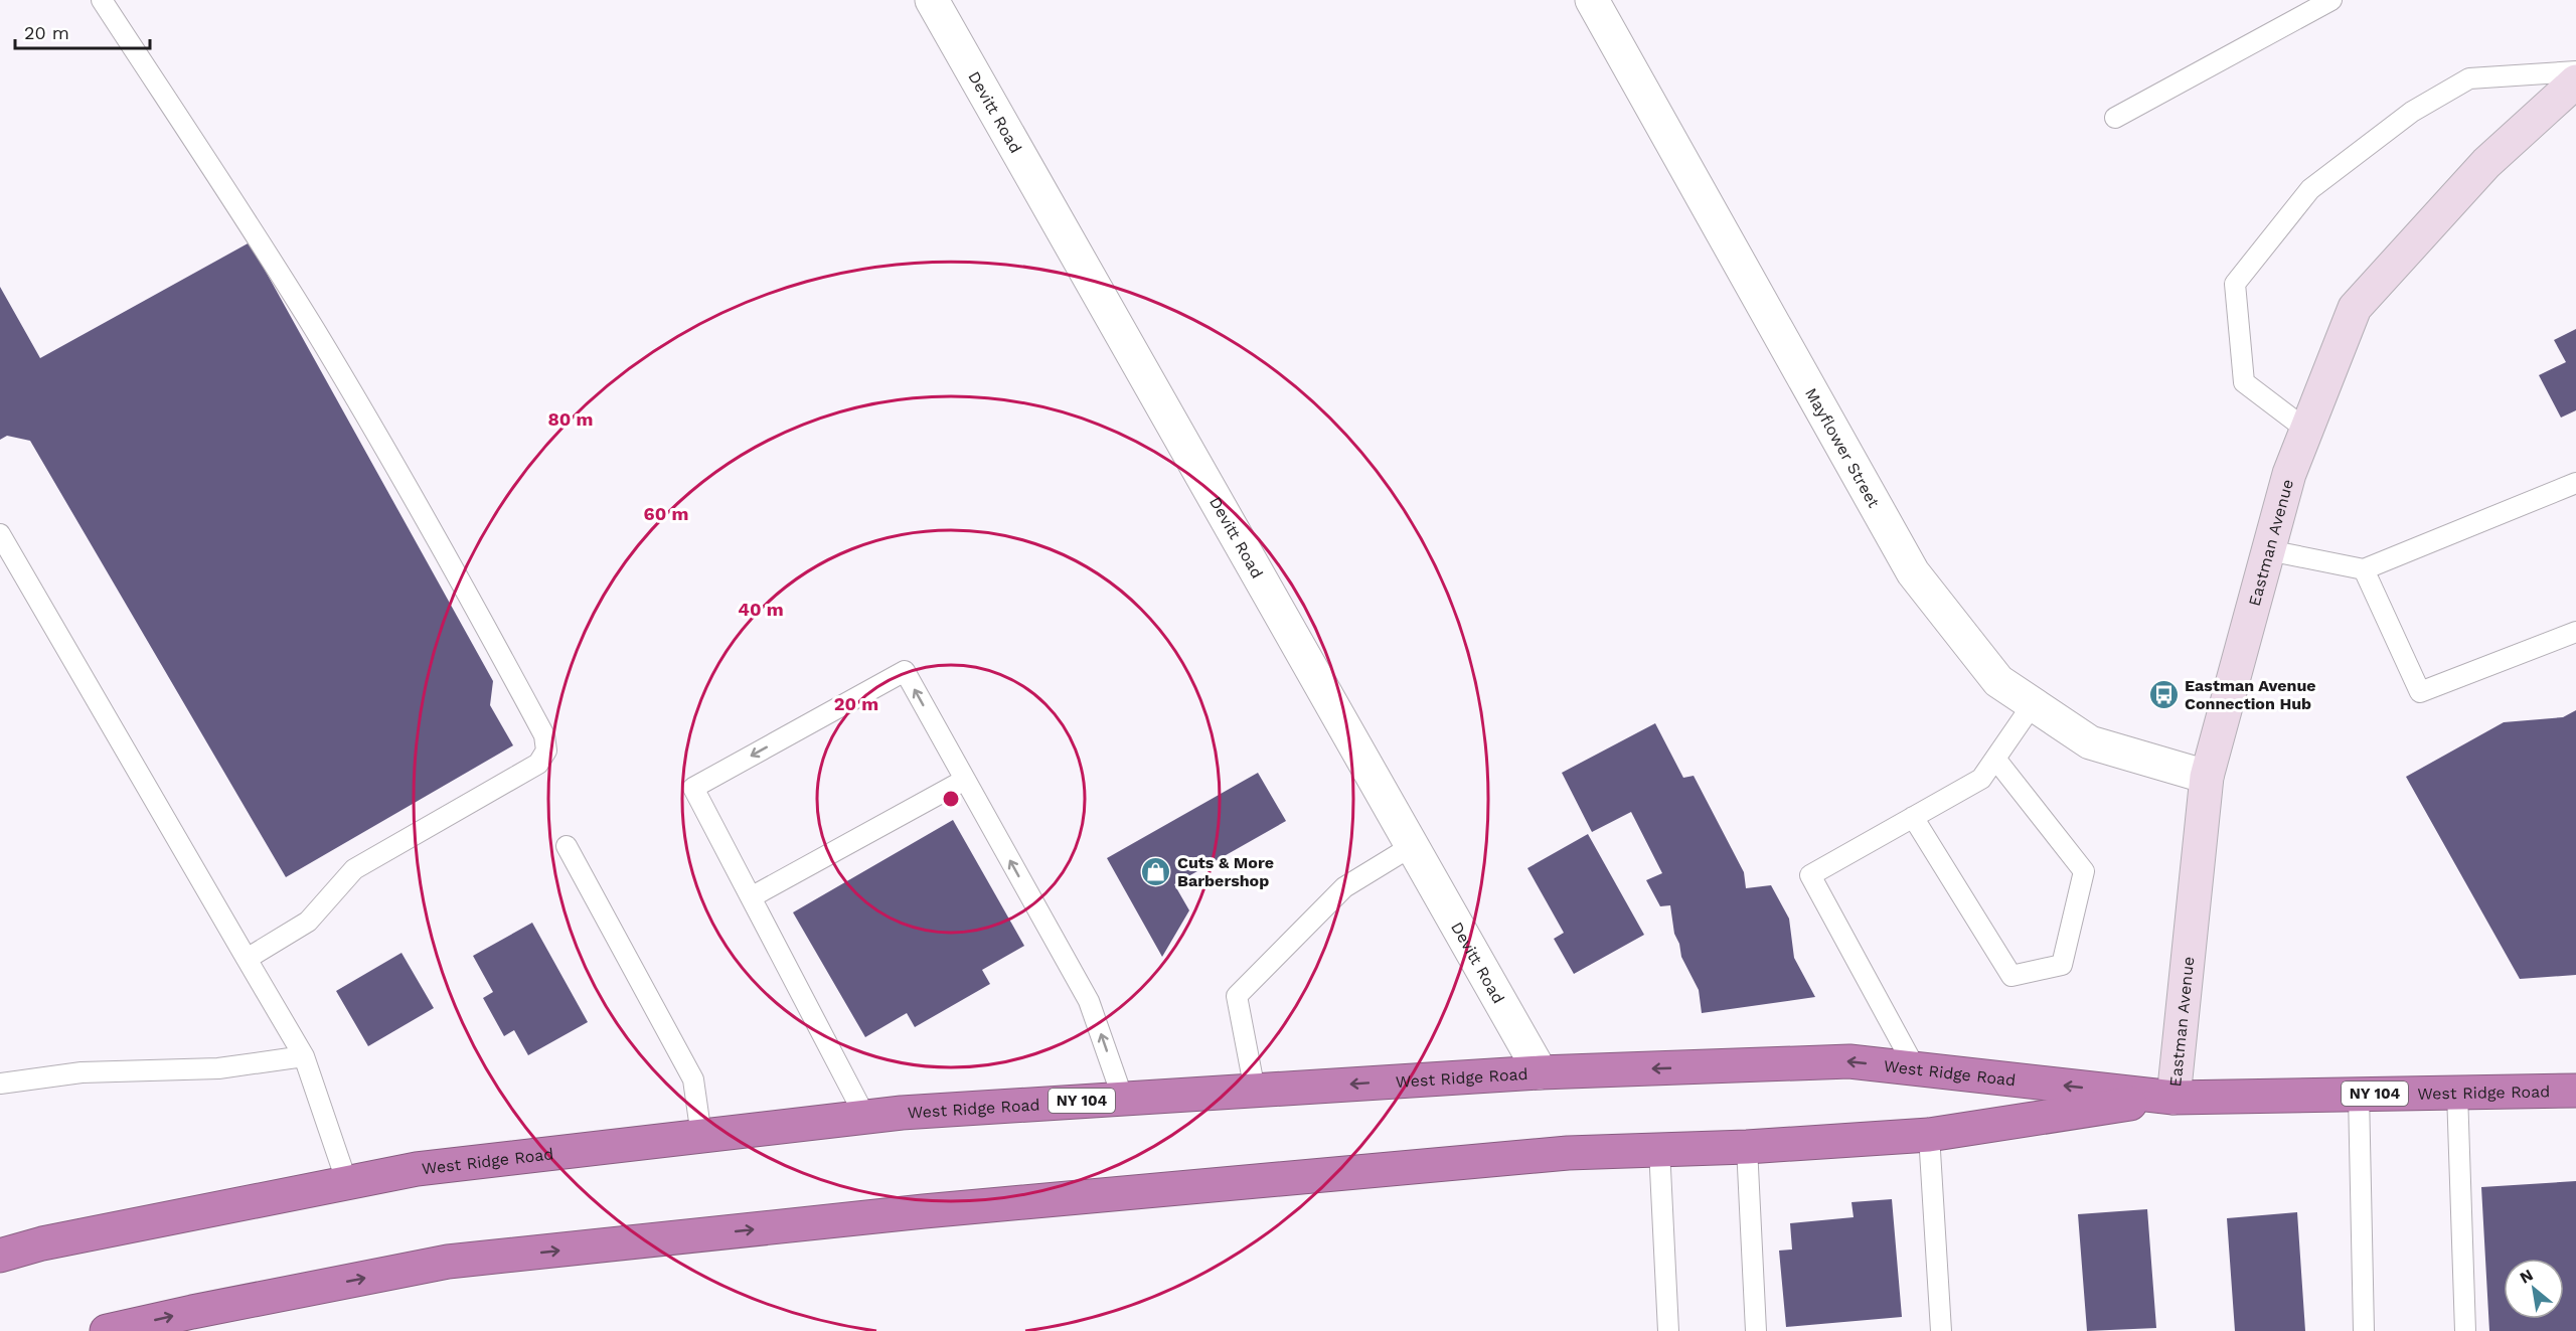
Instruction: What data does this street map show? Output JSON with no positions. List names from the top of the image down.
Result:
{
  "streets": {
    "highway": ["West Ridge Road", "NY 104"],
    "street": ["Devitt Road", "Mayflower Street", "Eastman Avenue"]
  },
  "crossings": [
    ["Devitt Road", "West Ridge Road"],
    ["Mayflower Street", "Eastman Avenue"],
    ["Eastman Avenue", "West Ridge Road"]
  ],
  "places": {
    "bus stop": ["Eastman Avenue Connection Hub"],
    "shop": ["Cuts & More Barbershop"]
  },
  "scale_bar": "20 m",
  "north": "top left",
  "rings": [
    "80 m",
    "60 m",
    "40 m",
    "20 m"
  ]
}
